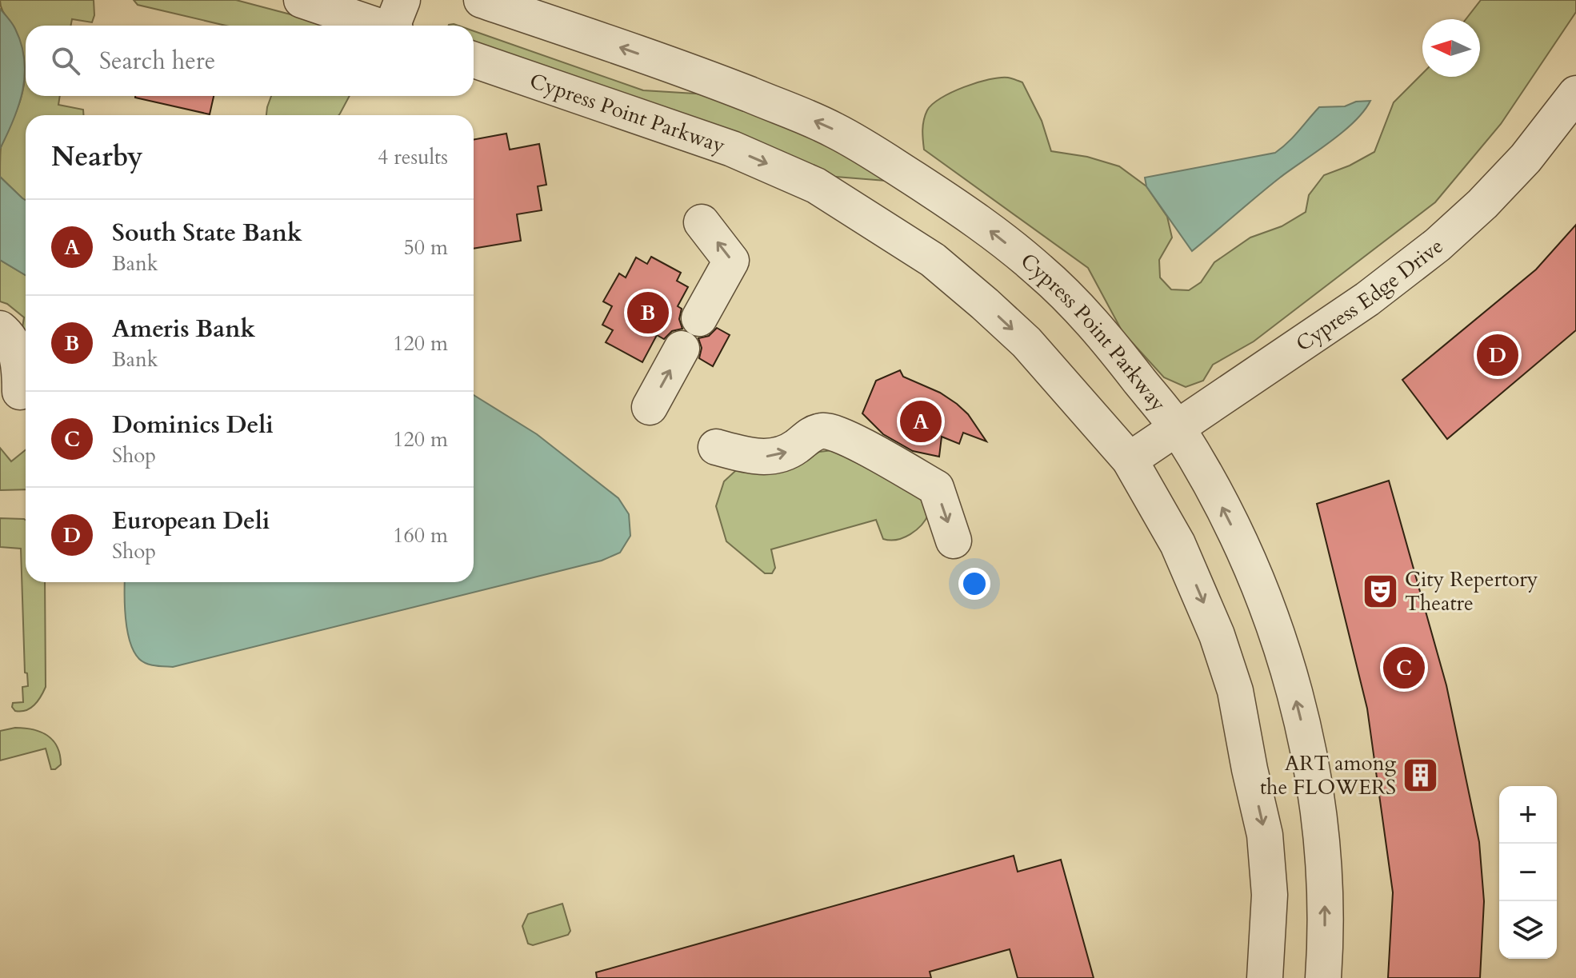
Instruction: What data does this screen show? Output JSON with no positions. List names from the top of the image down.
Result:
{
  "streets": {
    "street": ["Cypress Point Parkway", "Cypress Edge Drive"]
  },
  "crossings": [
    ["Cypress Point Parkway", "Cypress Edge Drive"]
  ],
  "places": {
    "theatre": ["City Repertory Theatre"],
    "building": ["ART among the FLOWERS"]
  },
  "north": "left",
  "page": {
    "search": "Search here",
    "heading": ["Nearby", "4 results"],
    "list": [
      {
        "mark": "A",
        "name": "South State Bank",
        "note": "Bank",
        "value": "50 m"
      },
      {
        "mark": "B",
        "name": "Ameris Bank",
        "note": "Bank",
        "value": "120 m"
      },
      {
        "mark": "C",
        "name": "Dominics Deli",
        "note": "Shop",
        "value": "120 m"
      },
      {
        "mark": "D",
        "name": "European Deli",
        "note": "Shop",
        "value": "160 m"
      }
    ],
    "pins": [
      "B",
      "D",
      "A",
      "C"
    ],
    "map_buttons": ["+", "−"]
  }
}
